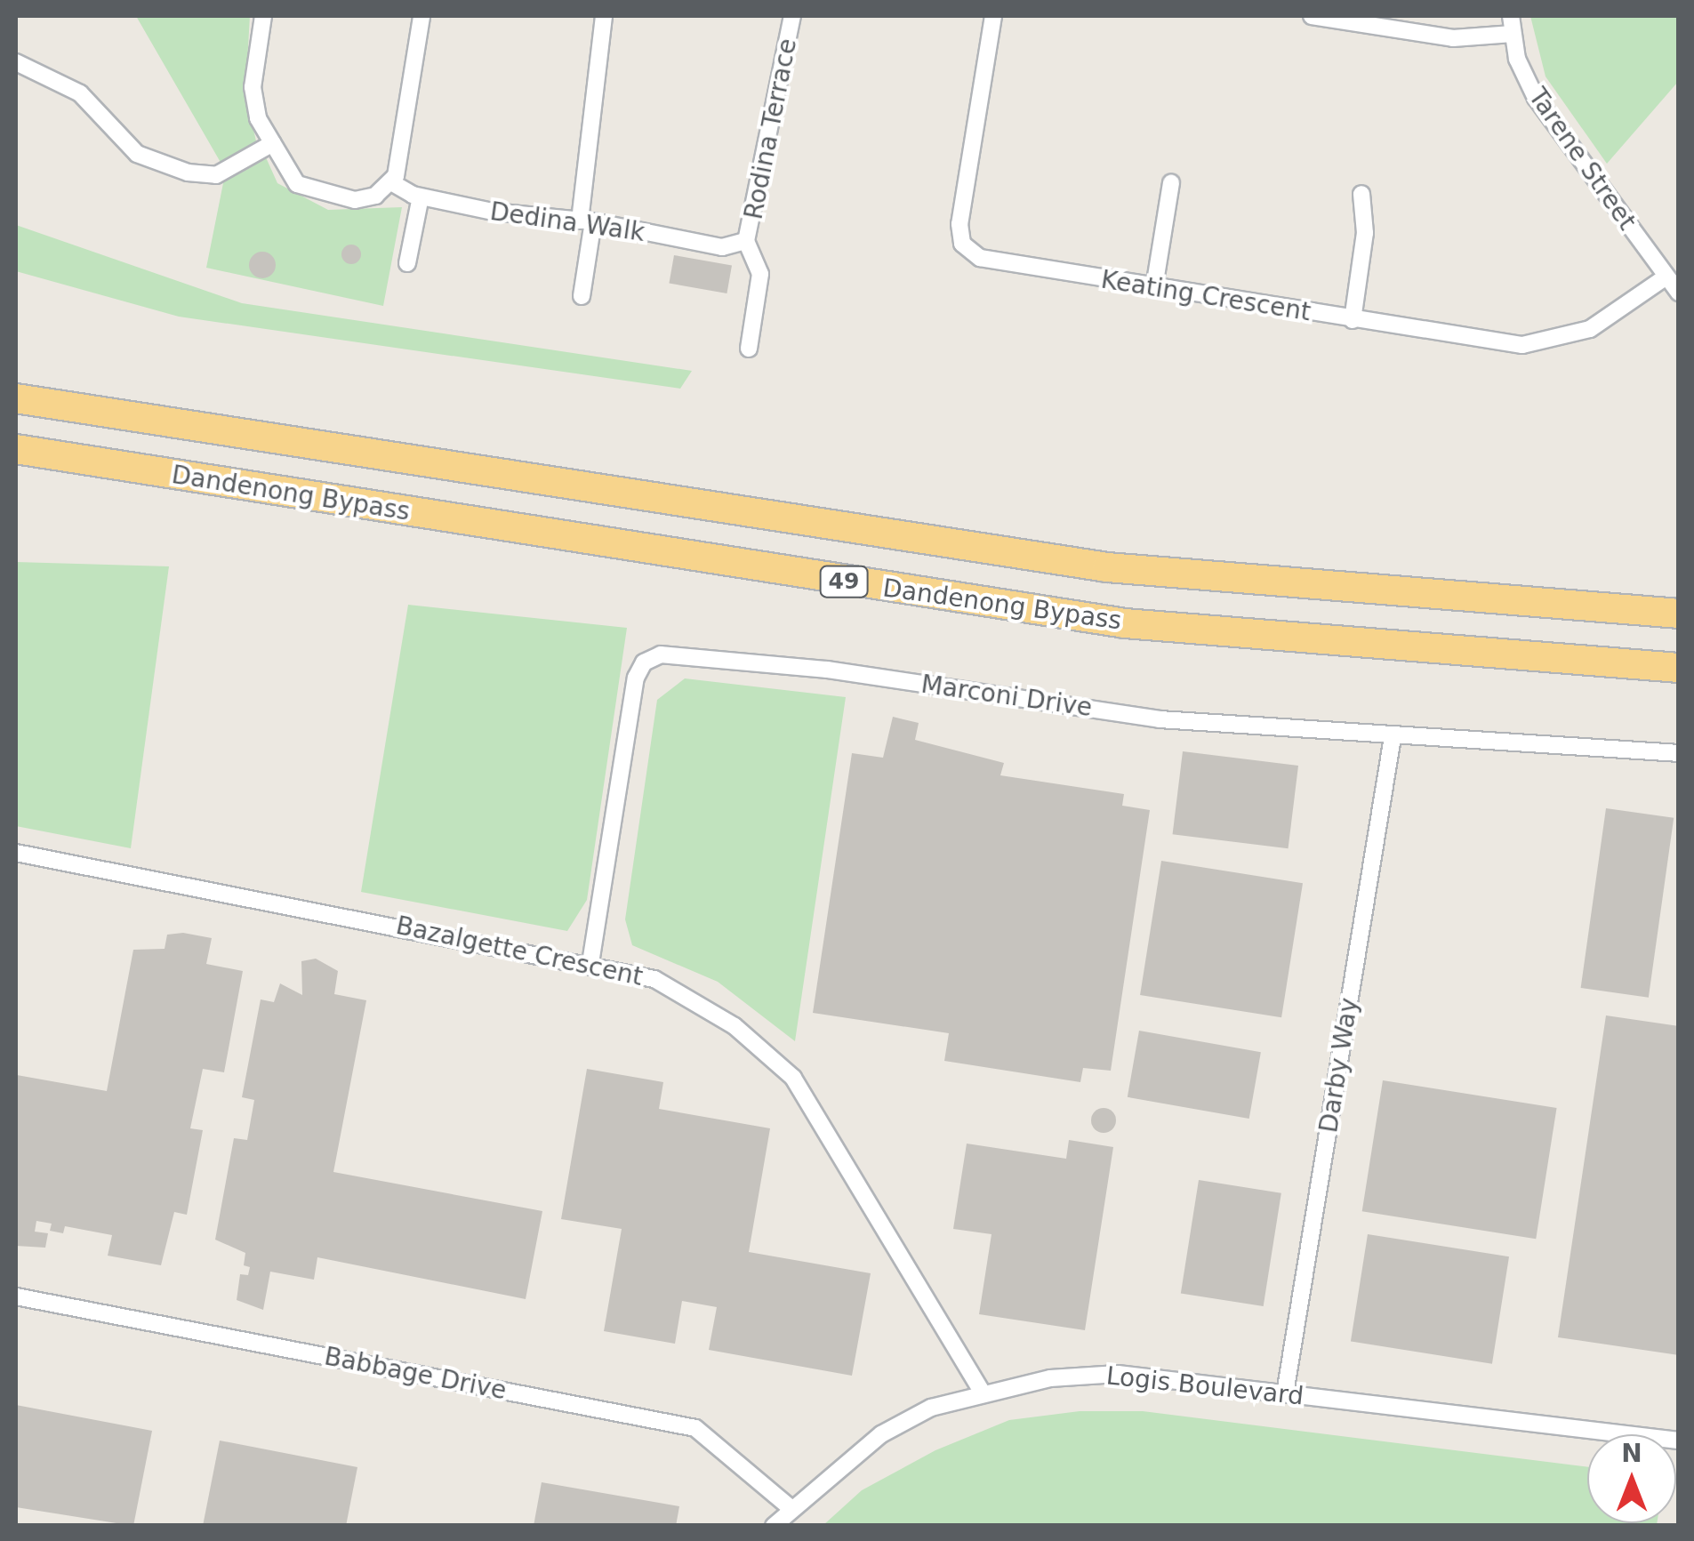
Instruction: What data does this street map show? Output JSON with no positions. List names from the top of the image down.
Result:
{
  "streets": {
    "highway": ["Dandenong Bypass", "49"],
    "street": [
      "Rodina Terrace",
      "Tarene Street",
      "Dedina Walk",
      "Keating Crescent",
      "Marconi Drive",
      "Bazalgette Crescent",
      "Darby Way",
      "Babbage Drive",
      "Logis Boulevard"
    ]
  },
  "crossings": [
    ["Rodina Terrace", "Dedina Walk"],
    ["Tarene Street", "Keating Crescent"],
    ["Marconi Drive", "Bazalgette Crescent"],
    ["Marconi Drive", "Darby Way"],
    ["Bazalgette Crescent", "Logis Boulevard"],
    ["Darby Way", "Logis Boulevard"],
    ["Babbage Drive", "Logis Boulevard"]
  ],
  "north": "top"
}
